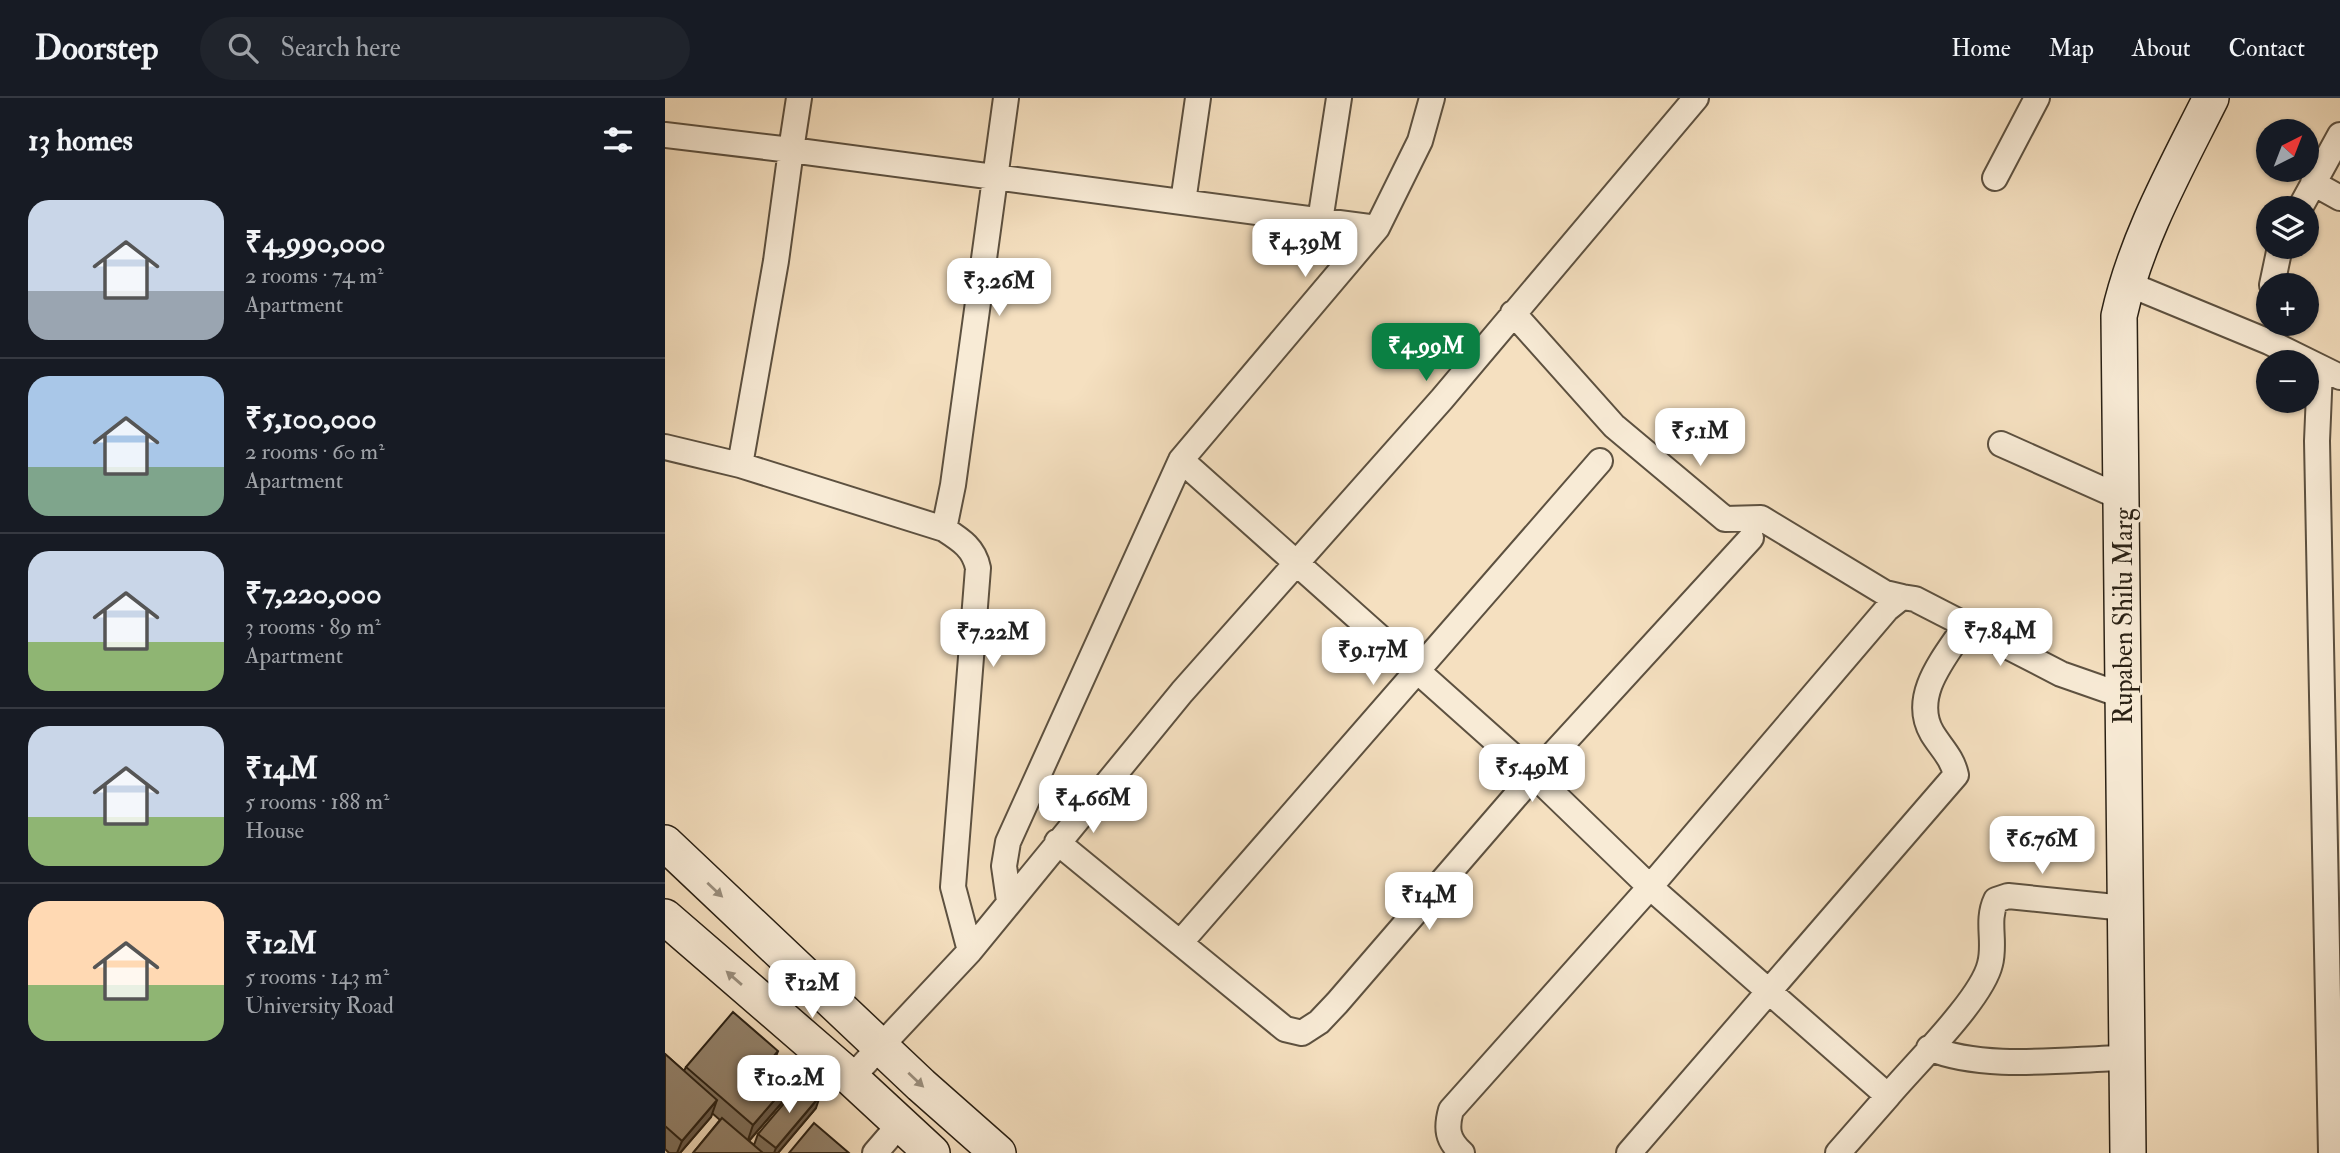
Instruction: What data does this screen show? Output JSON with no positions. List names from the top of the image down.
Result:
{
  "streets": {
    "street": ["Rupaben Shilu Marg"]
  },
  "north": "top right",
  "page": {
    "header": "Doorstep",
    "search": "Search here",
    "nav": [
      "Home",
      "Map",
      "About",
      "Contact"
    ],
    "heading": "13 homes",
    "map_buttons": ["+", "−"],
    "list": [
      {
        "name": "₹4,990,000",
        "note": "2 rooms · 74 m² · Apartment"
      },
      {
        "name": "₹5,100,000",
        "note": "2 rooms · 60 m² · Apartment"
      },
      {
        "name": "₹7,220,000",
        "note": "3 rooms · 89 m² · Apartment"
      },
      {
        "name": "₹14M",
        "note": "5 rooms · 188 m² · House"
      },
      {
        "name": "₹12M",
        "note": "5 rooms · 143 m² · University Road"
      }
    ],
    "price": [
      "₹4.39M",
      "₹3.26M",
      "₹4.99M",
      "₹5.1M",
      "₹7.84M",
      "₹7.22M",
      "₹9.17M",
      "₹5.49M",
      "₹4.66M",
      "₹6.76M",
      "₹14M",
      "₹12M",
      "₹10.2M"
    ]
  }
}
